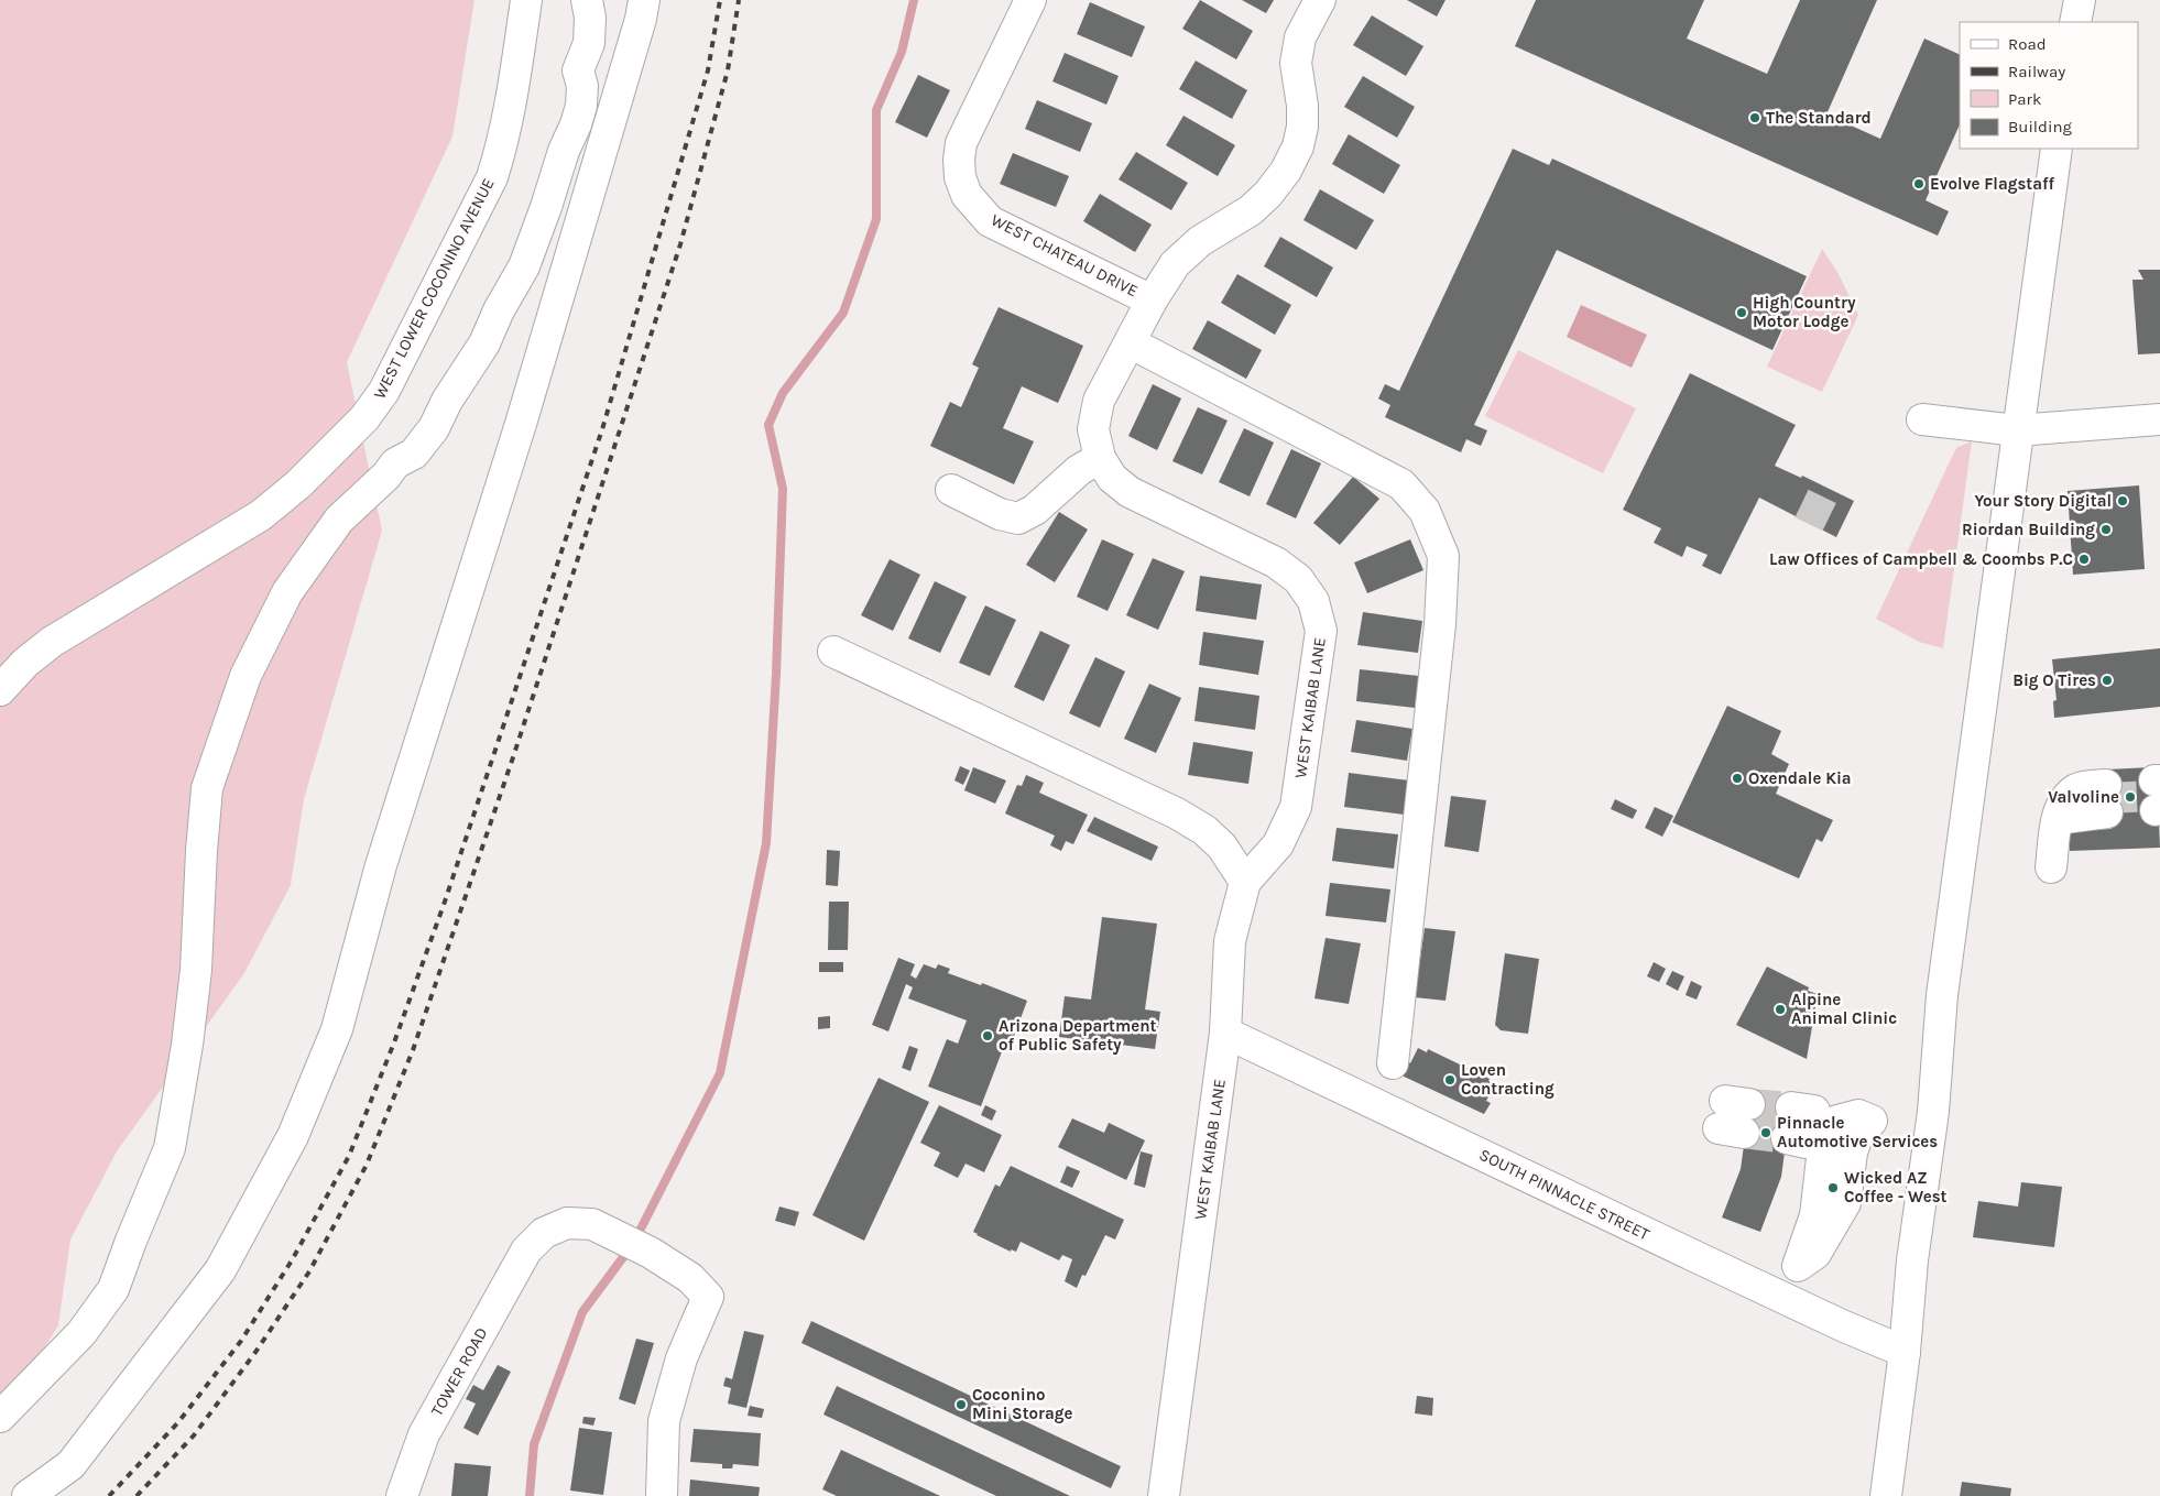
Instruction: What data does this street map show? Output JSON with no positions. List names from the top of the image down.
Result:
{
  "streets": {
    "street": [
      "WEST CHATEAU DRIVE",
      "WEST LOWER COCONINO AVENUE",
      "WEST KAIBAB LANE",
      "SOUTH PINNACLE STREET",
      "TOWER ROAD"
    ]
  },
  "crossings": [
    ["WEST CHATEAU DRIVE", "WEST KAIBAB LANE"],
    ["WEST KAIBAB LANE", "SOUTH PINNACLE STREET"]
  ],
  "places": [
    "The Standard",
    "Evolve Flagstaff",
    "High Country Motor Lodge",
    "Your Story Digital",
    "Riordan Building",
    "Law Offices of Campbell & Coombs P.C",
    "Big O Tires",
    "Oxendale Kia",
    "Valvoline",
    "Alpine Animal Clinic",
    "Arizona Department of Public Safety",
    "Loven Contracting",
    "Pinnacle Automotive Services",
    "Wicked AZ Coffee - West",
    "Coconino Mini Storage"
  ],
  "legend": [
    "Road",
    "Railway",
    "Park",
    "Building"
  ]
}
